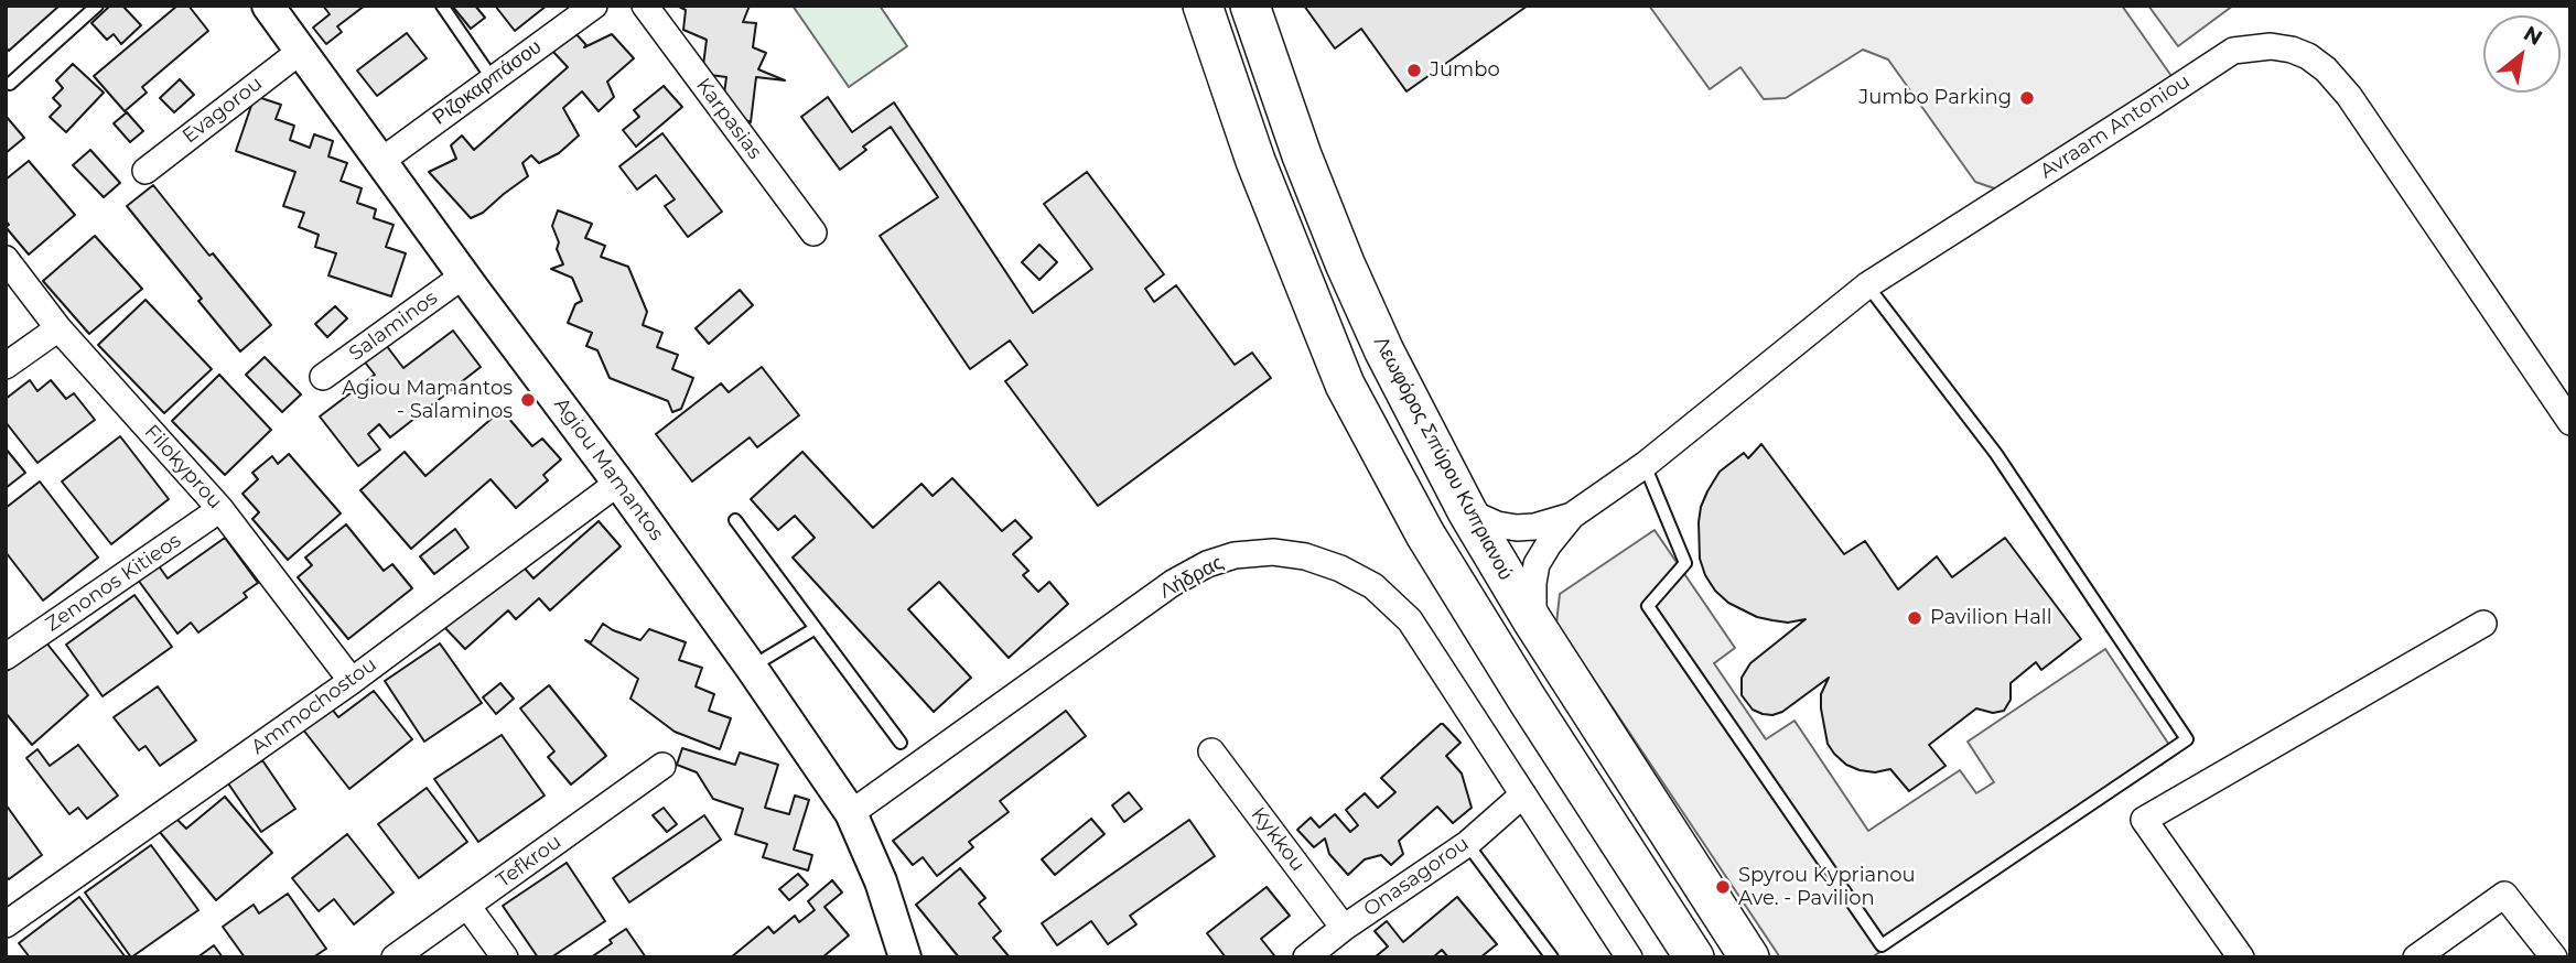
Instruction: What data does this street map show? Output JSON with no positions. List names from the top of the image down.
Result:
{
  "streets": {
    "main road": ["Λεωφόρος Σπύρου Κυπριανού"],
    "street": [
      "Ριζοκαρπάσου",
      "Evagorou",
      "Karpasias",
      "Avraam Antoniou",
      "Salaminos",
      "Filokyprou",
      "Agiou Mamantos",
      "Λήδρας",
      "Zenonos Kitieos",
      "Ammochostou",
      "Kykkou",
      "Tefkrou",
      "Onasagorou"
    ]
  },
  "crossings": [
    ["Ριζοκαρπάσου", "Agiou Mamantos"],
    ["Evagorou", "Agiou Mamantos"],
    ["Salaminos", "Agiou Mamantos"],
    ["Filokyprou", "Zenonos Kitieos"],
    ["Filokyprou", "Ammochostou"],
    ["Agiou Mamantos", "Λήδρας"],
    ["Agiou Mamantos", "Ammochostou"],
    ["Λήδρας", "Onasagorou"],
    ["Kykkou", "Onasagorou"]
  ],
  "places": [
    "Jumbo",
    "Jumbo Parking",
    "Agiou Mamantos - Salaminos",
    "Pavilion Hall",
    "Spyrou Kyprianou Ave. - Pavilion"
  ],
  "north": "top right"
}
